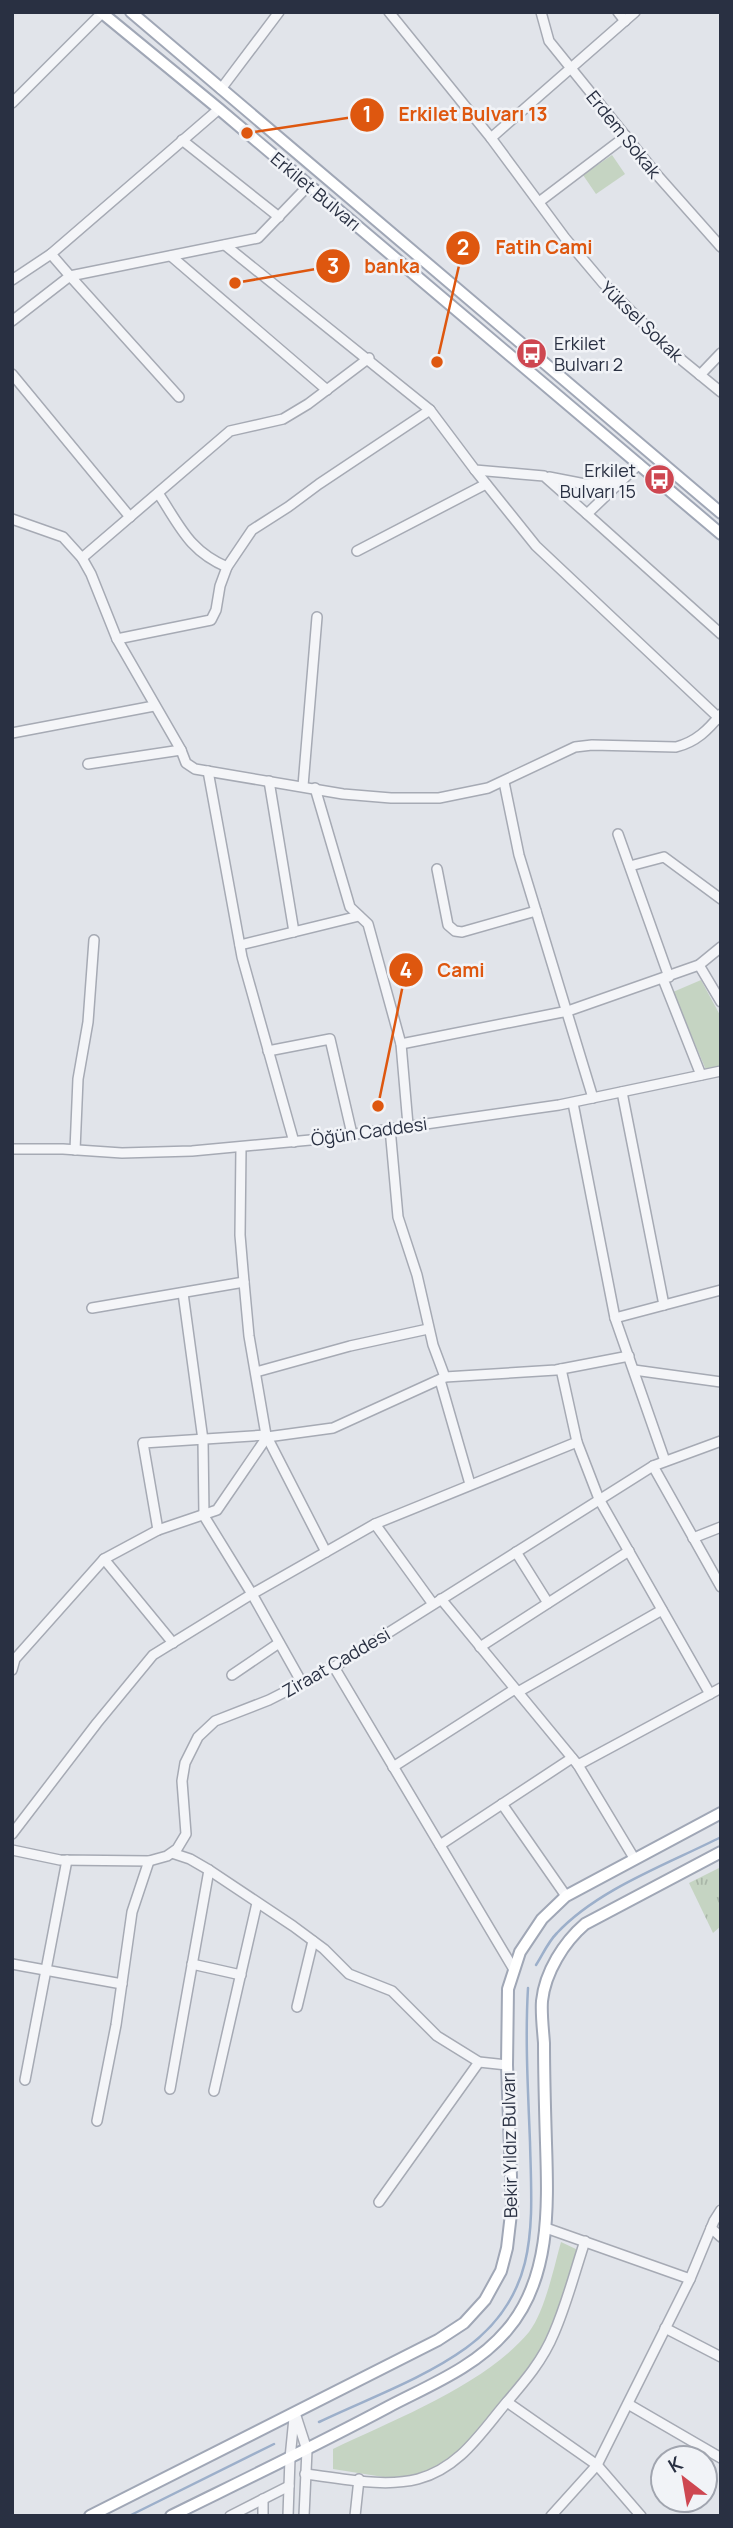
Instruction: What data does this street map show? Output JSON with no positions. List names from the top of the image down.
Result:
{
  "streets": {
    "main road": ["Erkilet Bulvarı", "Bekir Yıldız Bulvarı"],
    "street": [
      "Erdem Sokak",
      "Yüksel Sokak",
      "Öğün Caddesi",
      "Ziraat Caddesi"
    ]
  },
  "places": {
    "other": [
      "Erkilet Bulvarı 13",
      "banka",
      "Fatih Cami",
      "Cami"
    ],
    "bus stop": ["Erkilet Bulvarı 2", "Erkilet Bulvarı 15"]
  },
  "north": "top left"
}
